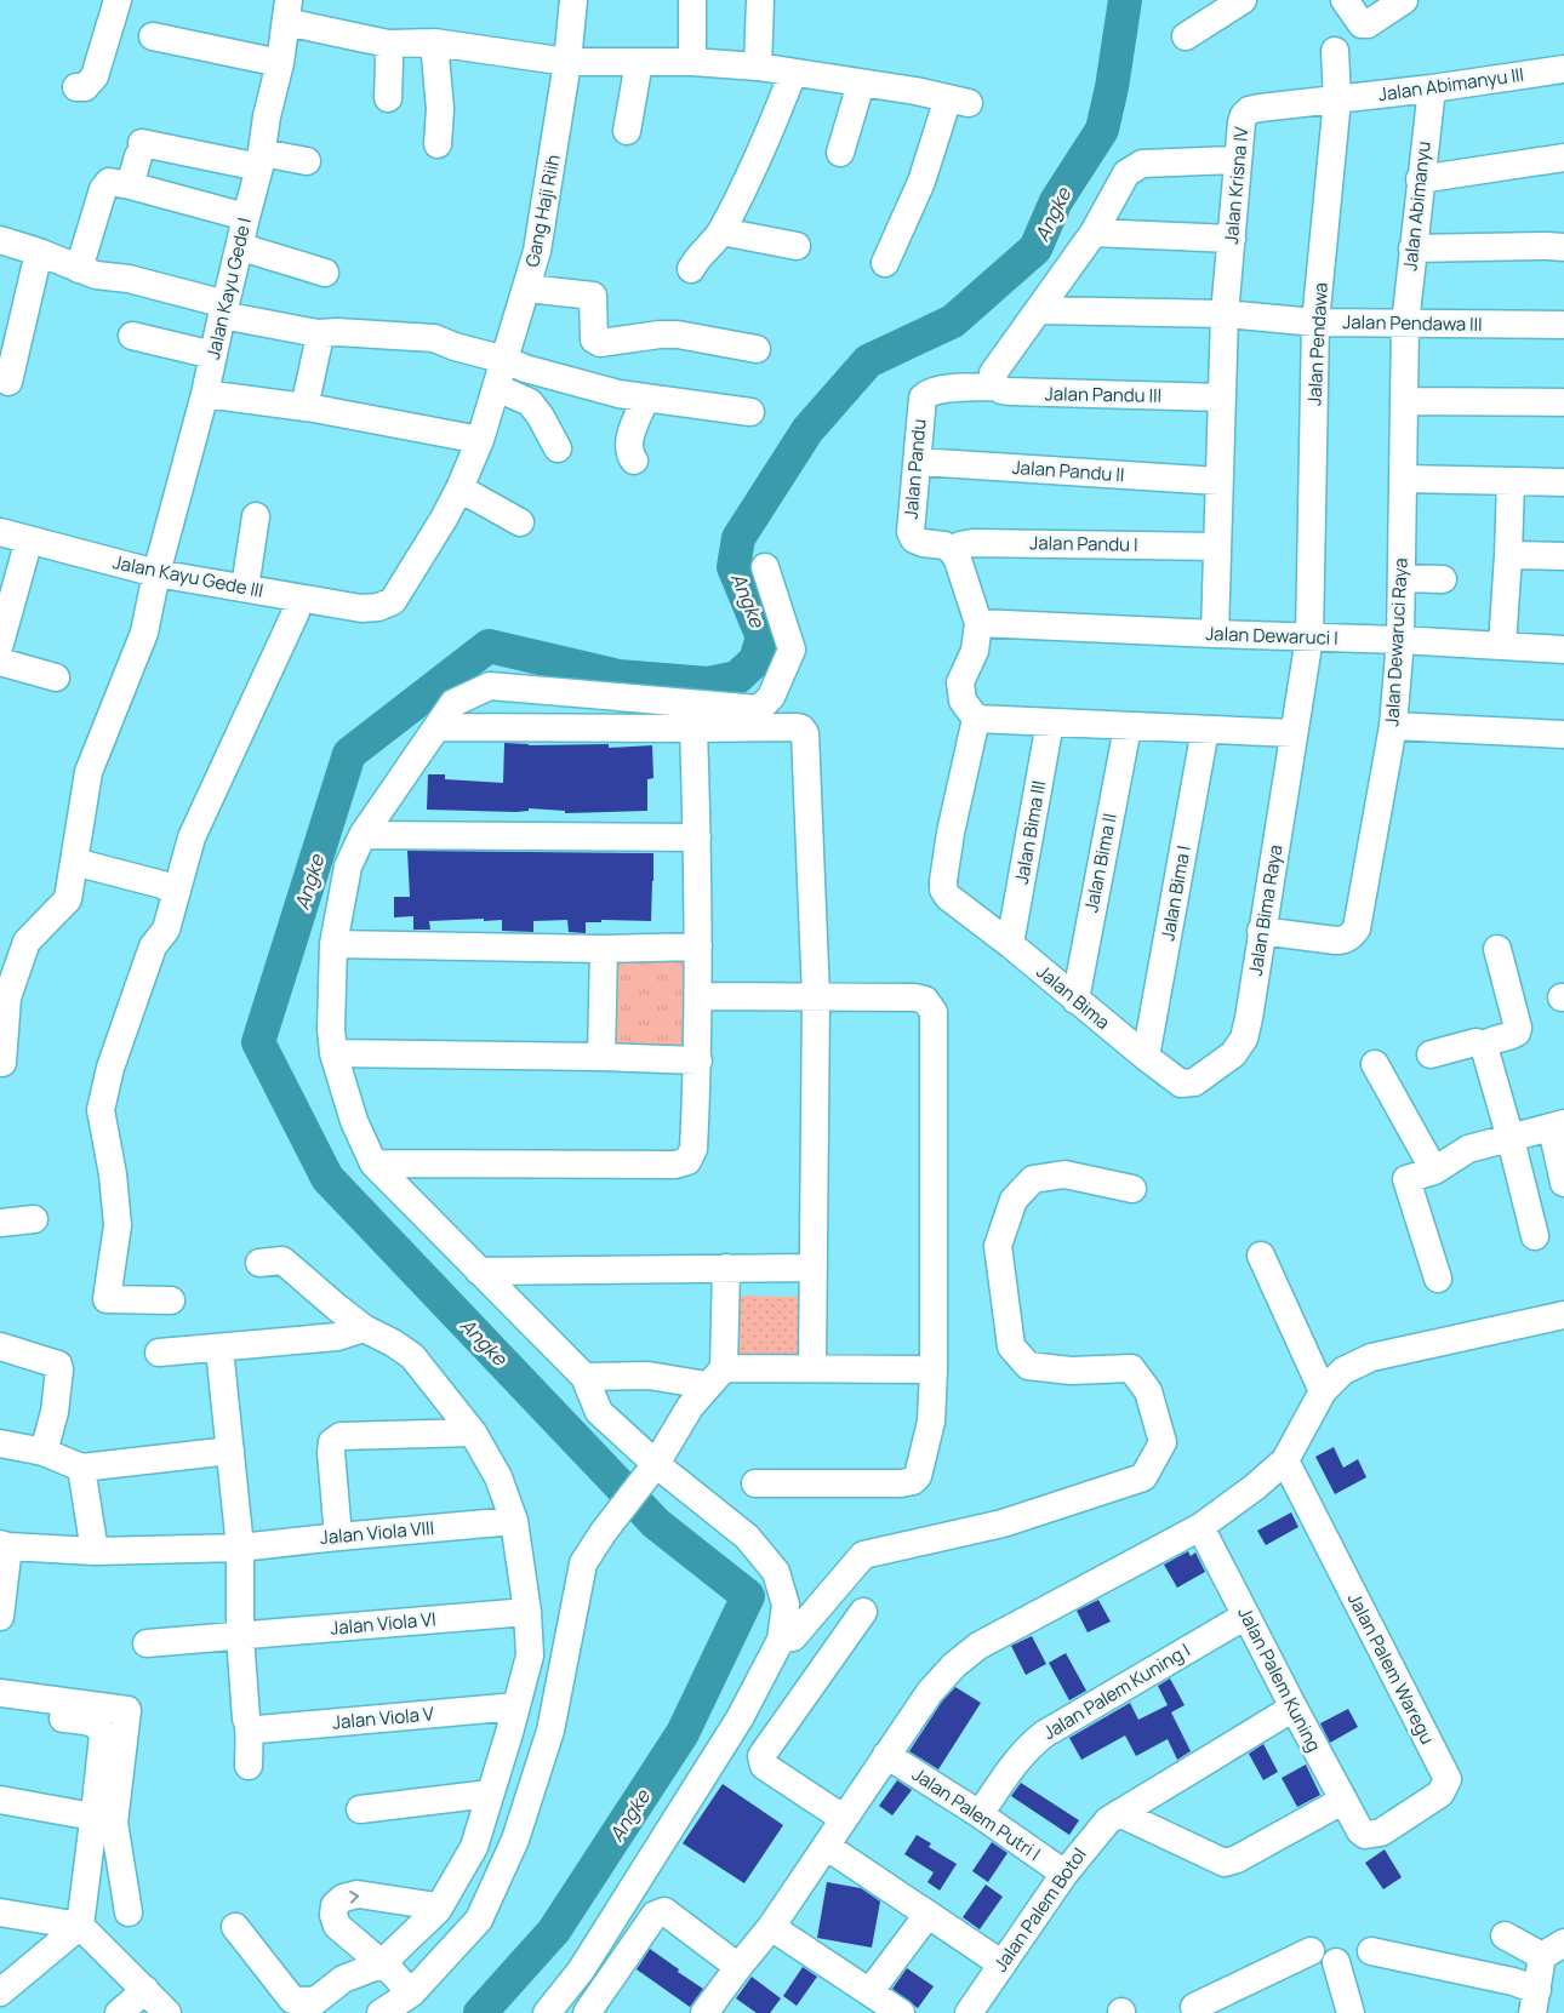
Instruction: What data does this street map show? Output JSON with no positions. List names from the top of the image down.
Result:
{
  "streets": {
    "street": [
      "Jalan Abimanyu III",
      "Jalan Krisna IV",
      "Jalan Abimanyu",
      "Gang Haji Riih",
      "Jalan Kayu Gede I",
      "Jalan Pendawa III",
      "Jalan Pendawa",
      "Jalan Pandu III",
      "Jalan Pandu",
      "Jalan Pandu II",
      "Jalan Pandu I",
      "Jalan Kayu Gede III",
      "Jalan Dewaruci I",
      "Jalan Dewaruci Raya",
      "Jalan Bima III",
      "Jalan Bima II",
      "Jalan Bima I",
      "Jalan Bima Raya",
      "Jalan Bima",
      "Jalan Viola VIII",
      "Jalan Viola VI",
      "Jalan Palem Waregu",
      "Jalan Palem Kuning",
      "Jalan Palem Kuning I",
      "Jalan Viola V",
      "Jalan Palem Putri I",
      "Jalan Palem Botol"
    ]
  },
  "crossings": [
    ["Jalan Abimanyu III", "Jalan Krisna IV"],
    ["Jalan Abimanyu III", "Jalan Abimanyu"],
    ["Jalan Abimanyu III", "Jalan Pendawa"],
    ["Jalan Krisna IV", "Jalan Pendawa III"],
    ["Jalan Krisna IV", "Jalan Pendawa"],
    ["Jalan Abimanyu", "Jalan Pendawa III"],
    ["Jalan Abimanyu", "Jalan Dewaruci Raya"],
    ["Gang Haji Riih", "Jalan Kayu Gede III"],
    ["Jalan Kayu Gede I", "Jalan Kayu Gede III"],
    ["Jalan Pendawa III", "Jalan Pendawa"],
    ["Jalan Pendawa III", "Jalan Dewaruci Raya"],
    ["Jalan Pendawa", "Jalan Dewaruci I"],
    ["Jalan Pendawa", "Jalan Bima Raya"],
    ["Jalan Pandu III", "Jalan Pandu"],
    ["Jalan Pandu", "Jalan Pandu II"],
    ["Jalan Pandu", "Jalan Pandu I"],
    ["Jalan Dewaruci I", "Jalan Dewaruci Raya"],
    ["Jalan Dewaruci I", "Jalan Bima Raya"],
    ["Jalan Dewaruci Raya", "Jalan Bima Raya"],
    ["Jalan Bima III", "Jalan Bima"],
    ["Jalan Bima II", "Jalan Bima"],
    ["Jalan Bima I", "Jalan Bima"],
    ["Jalan Bima Raya", "Jalan Bima"],
    ["Jalan Palem Waregu", "Jalan Palem Kuning"],
    ["Jalan Palem Kuning", "Jalan Palem Kuning I"],
    ["Jalan Palem Kuning", "Jalan Palem Botol"],
    ["Jalan Palem Kuning I", "Jalan Palem Putri I"],
    ["Jalan Palem Putri I", "Jalan Palem Botol"]
  ],
  "water": ["Angke"]
}
